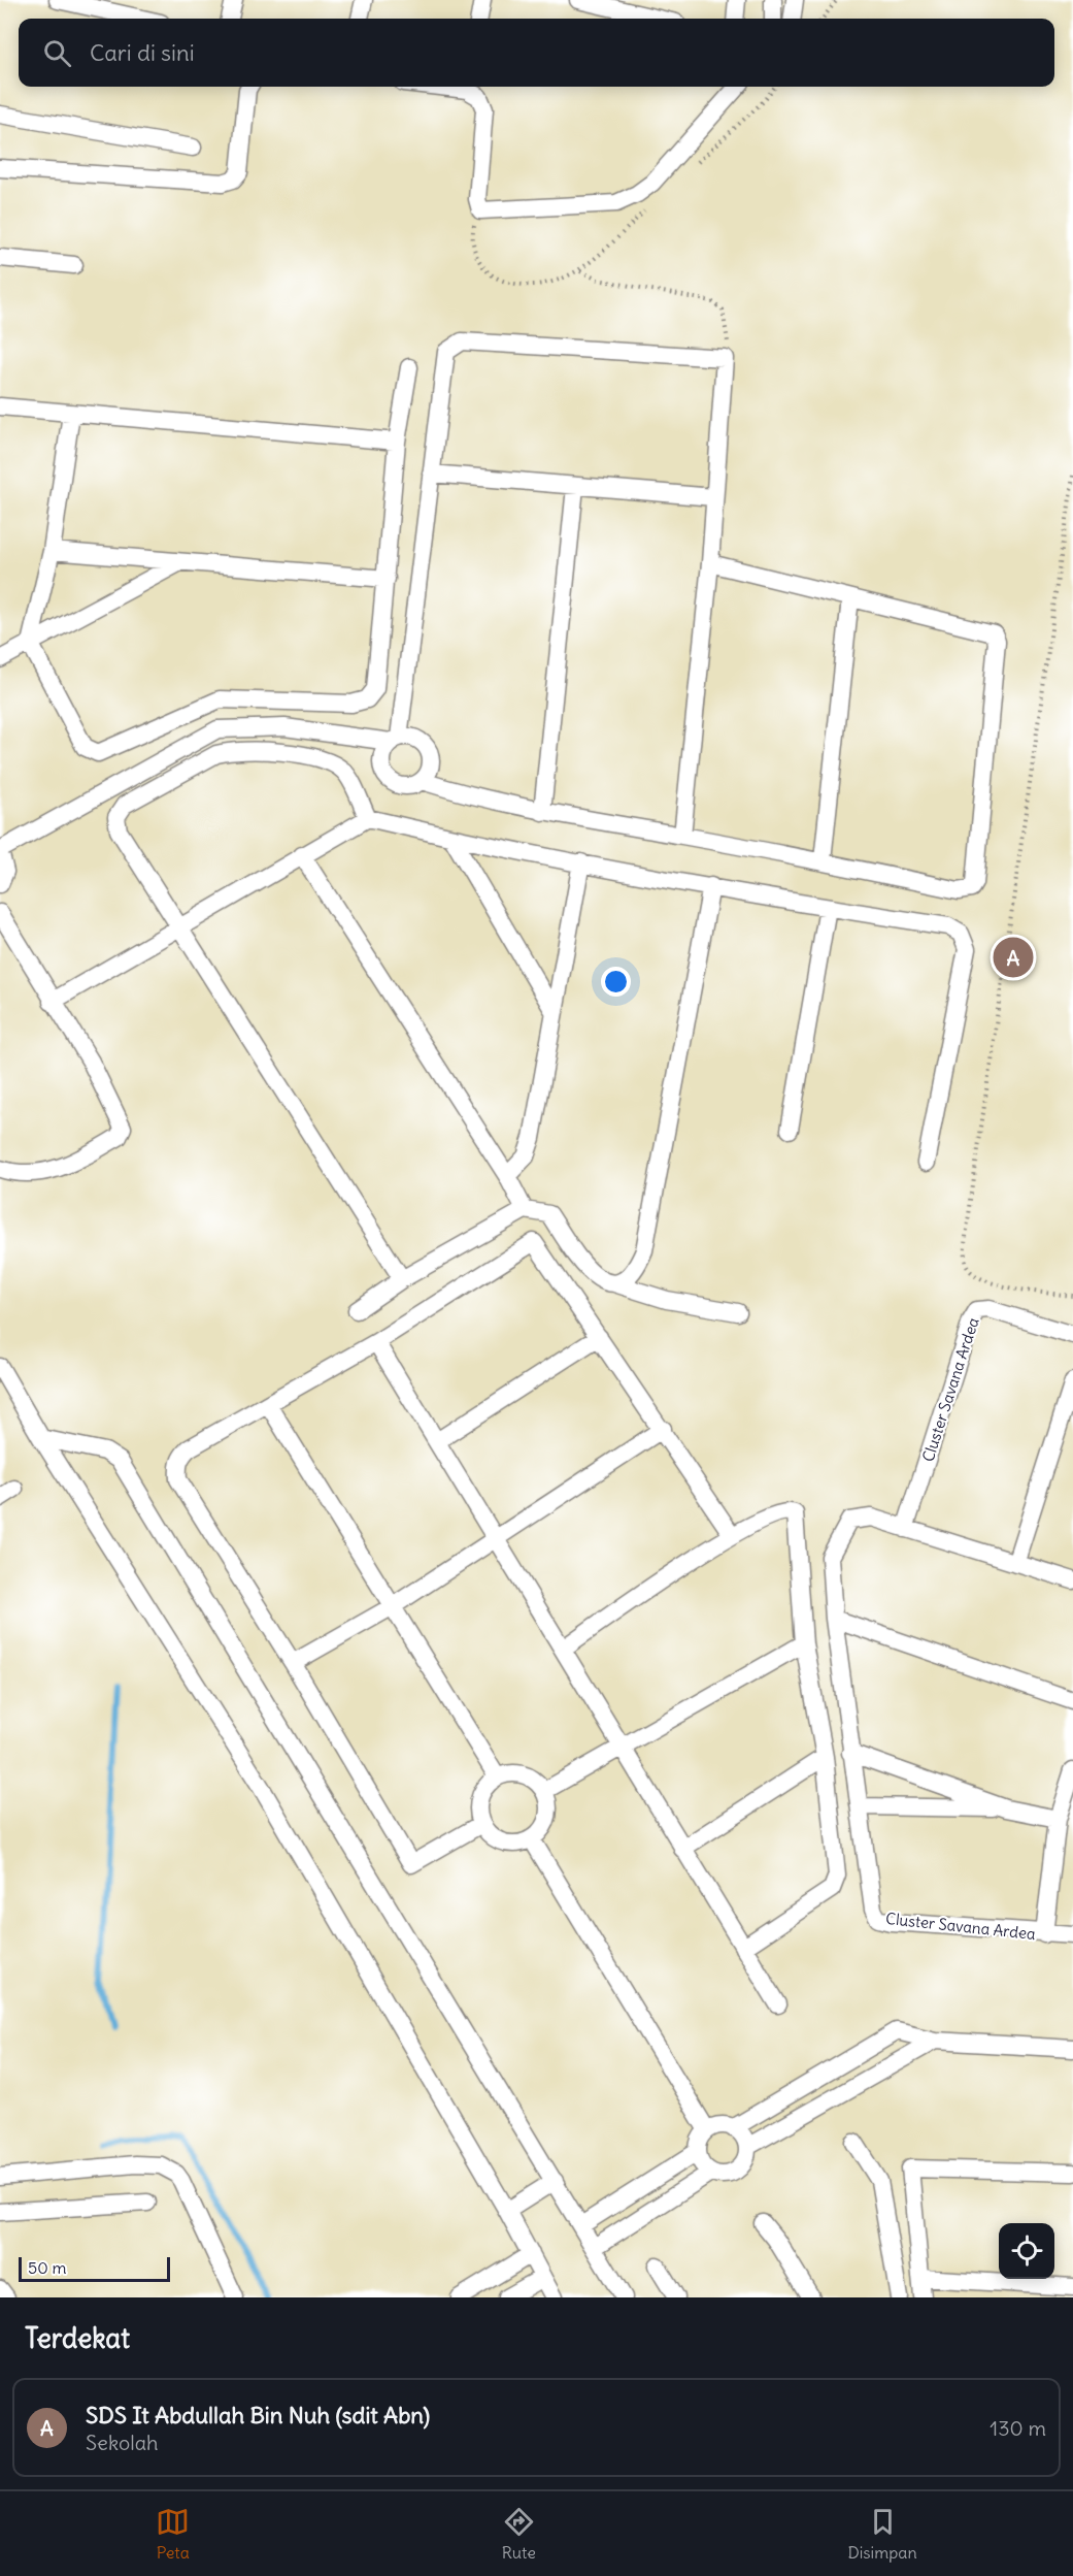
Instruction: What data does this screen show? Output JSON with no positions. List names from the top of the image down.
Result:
{
  "streets": {
    "street": ["Cluster Savana Ardea"]
  },
  "scale_bar": "50 m",
  "page": {
    "search": "Cari di sini",
    "pins": "A",
    "scale": "50 m",
    "heading": "Terdekat",
    "list": [
      {
        "mark": "A",
        "name": "SDS It Abdullah Bin Nuh (sdit Abn)",
        "note": "Sekolah",
        "value": "130 m"
      }
    ],
    "nav": ["Peta", "Rute", "Disimpan"]
  }
}
